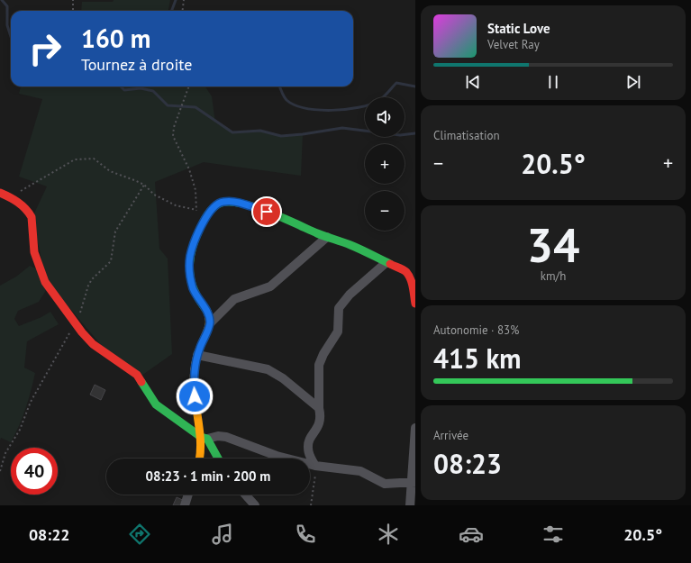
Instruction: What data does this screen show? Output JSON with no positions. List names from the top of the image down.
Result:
{
  "page": {
    "turn": ["160 m", "Tournez à droite"],
    "song": ["Static Love", "Velvet Ray"],
    "map_buttons": ["+", "−"],
    "tile": [
      "Climatisation",
      ["34", "km/h"],
      ["Autonomie · 83%", "415 km"],
      ["Arrivée", "08:23"]
    ],
    "heat": ["−", "20.5°", "+"],
    "limit": "40",
    "trip": "08:23 · 1 min · 200 m",
    "tabs": ["08:22", "20.5°"]
  }
}
